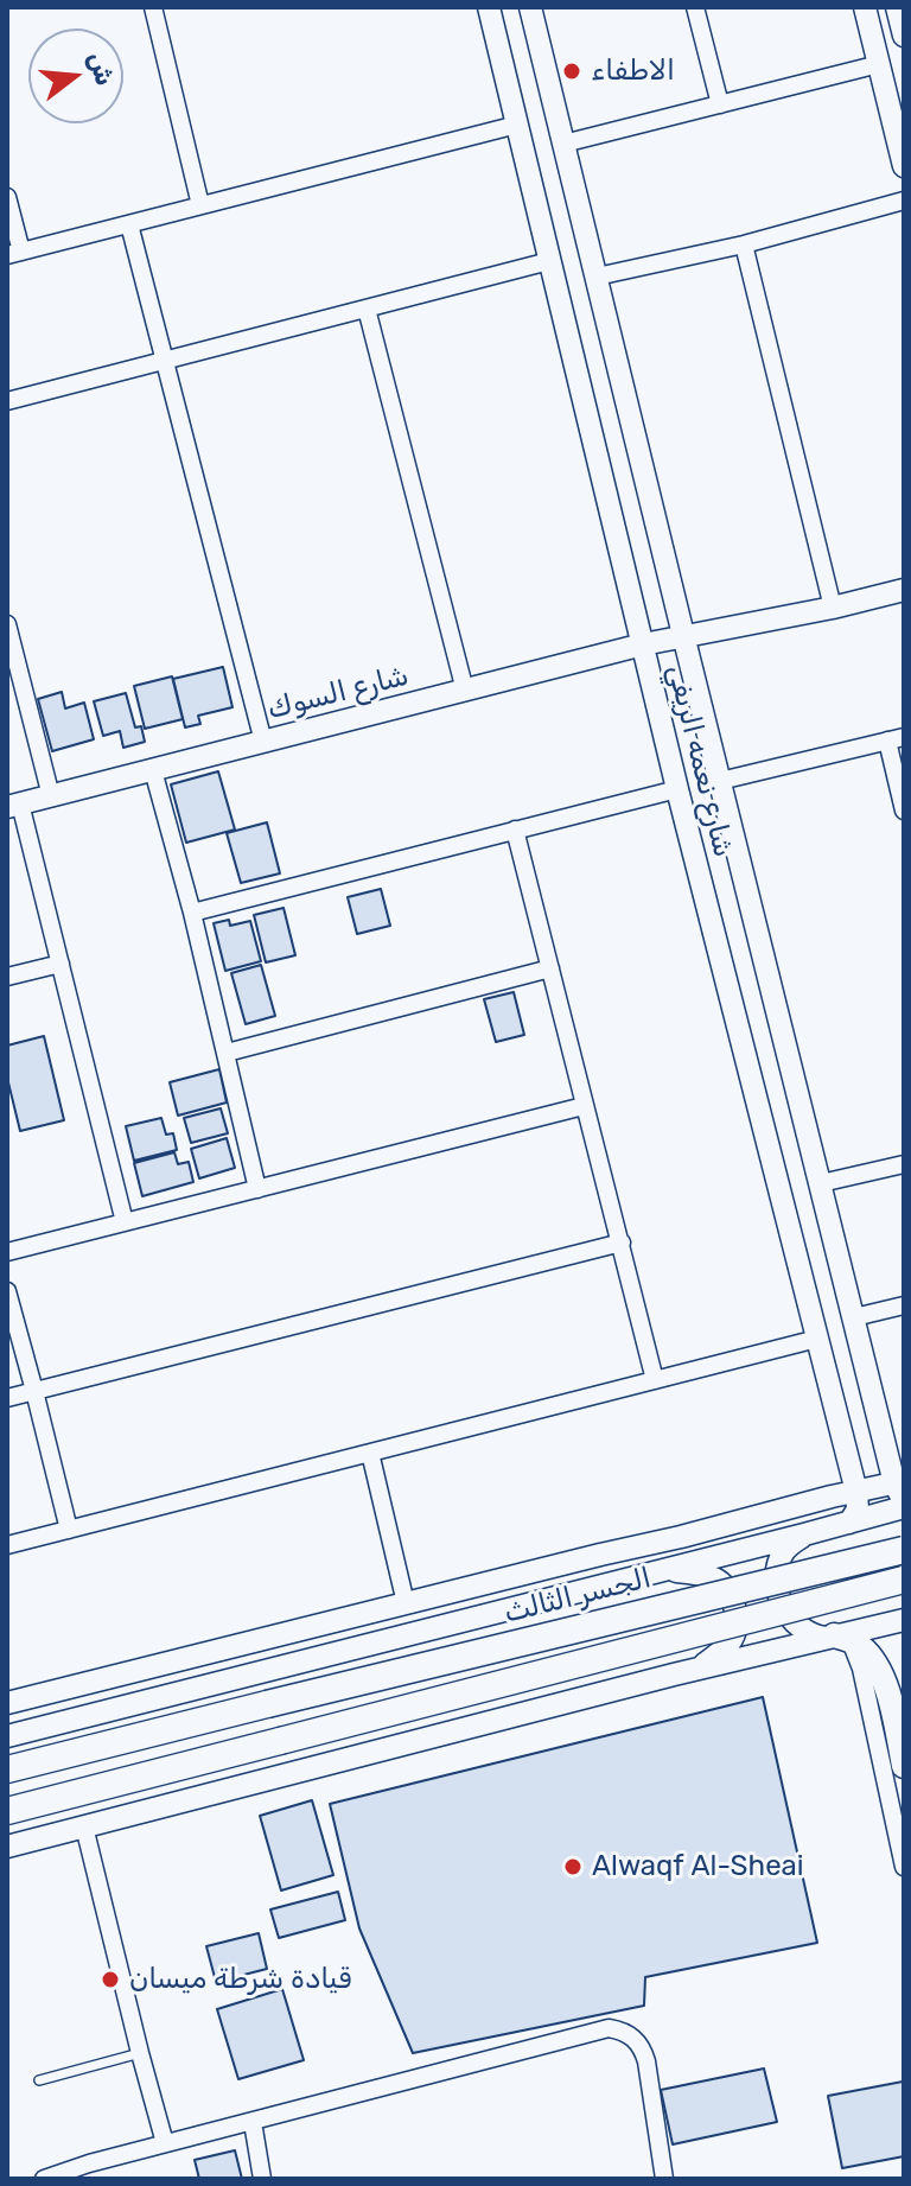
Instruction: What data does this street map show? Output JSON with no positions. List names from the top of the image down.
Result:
{
  "streets": {
    "main road": ["الجسر الثالث"],
    "street": ["شارع السوك", "شارع نعمه الريفي"]
  },
  "crossings": [
    ["شارع السوك", "شارع نعمه الريفي"]
  ],
  "places": ["الاطفاء", "Alwaqf Al-Sheai", "قيادة شرطة ميسان"],
  "north": "right"
}
